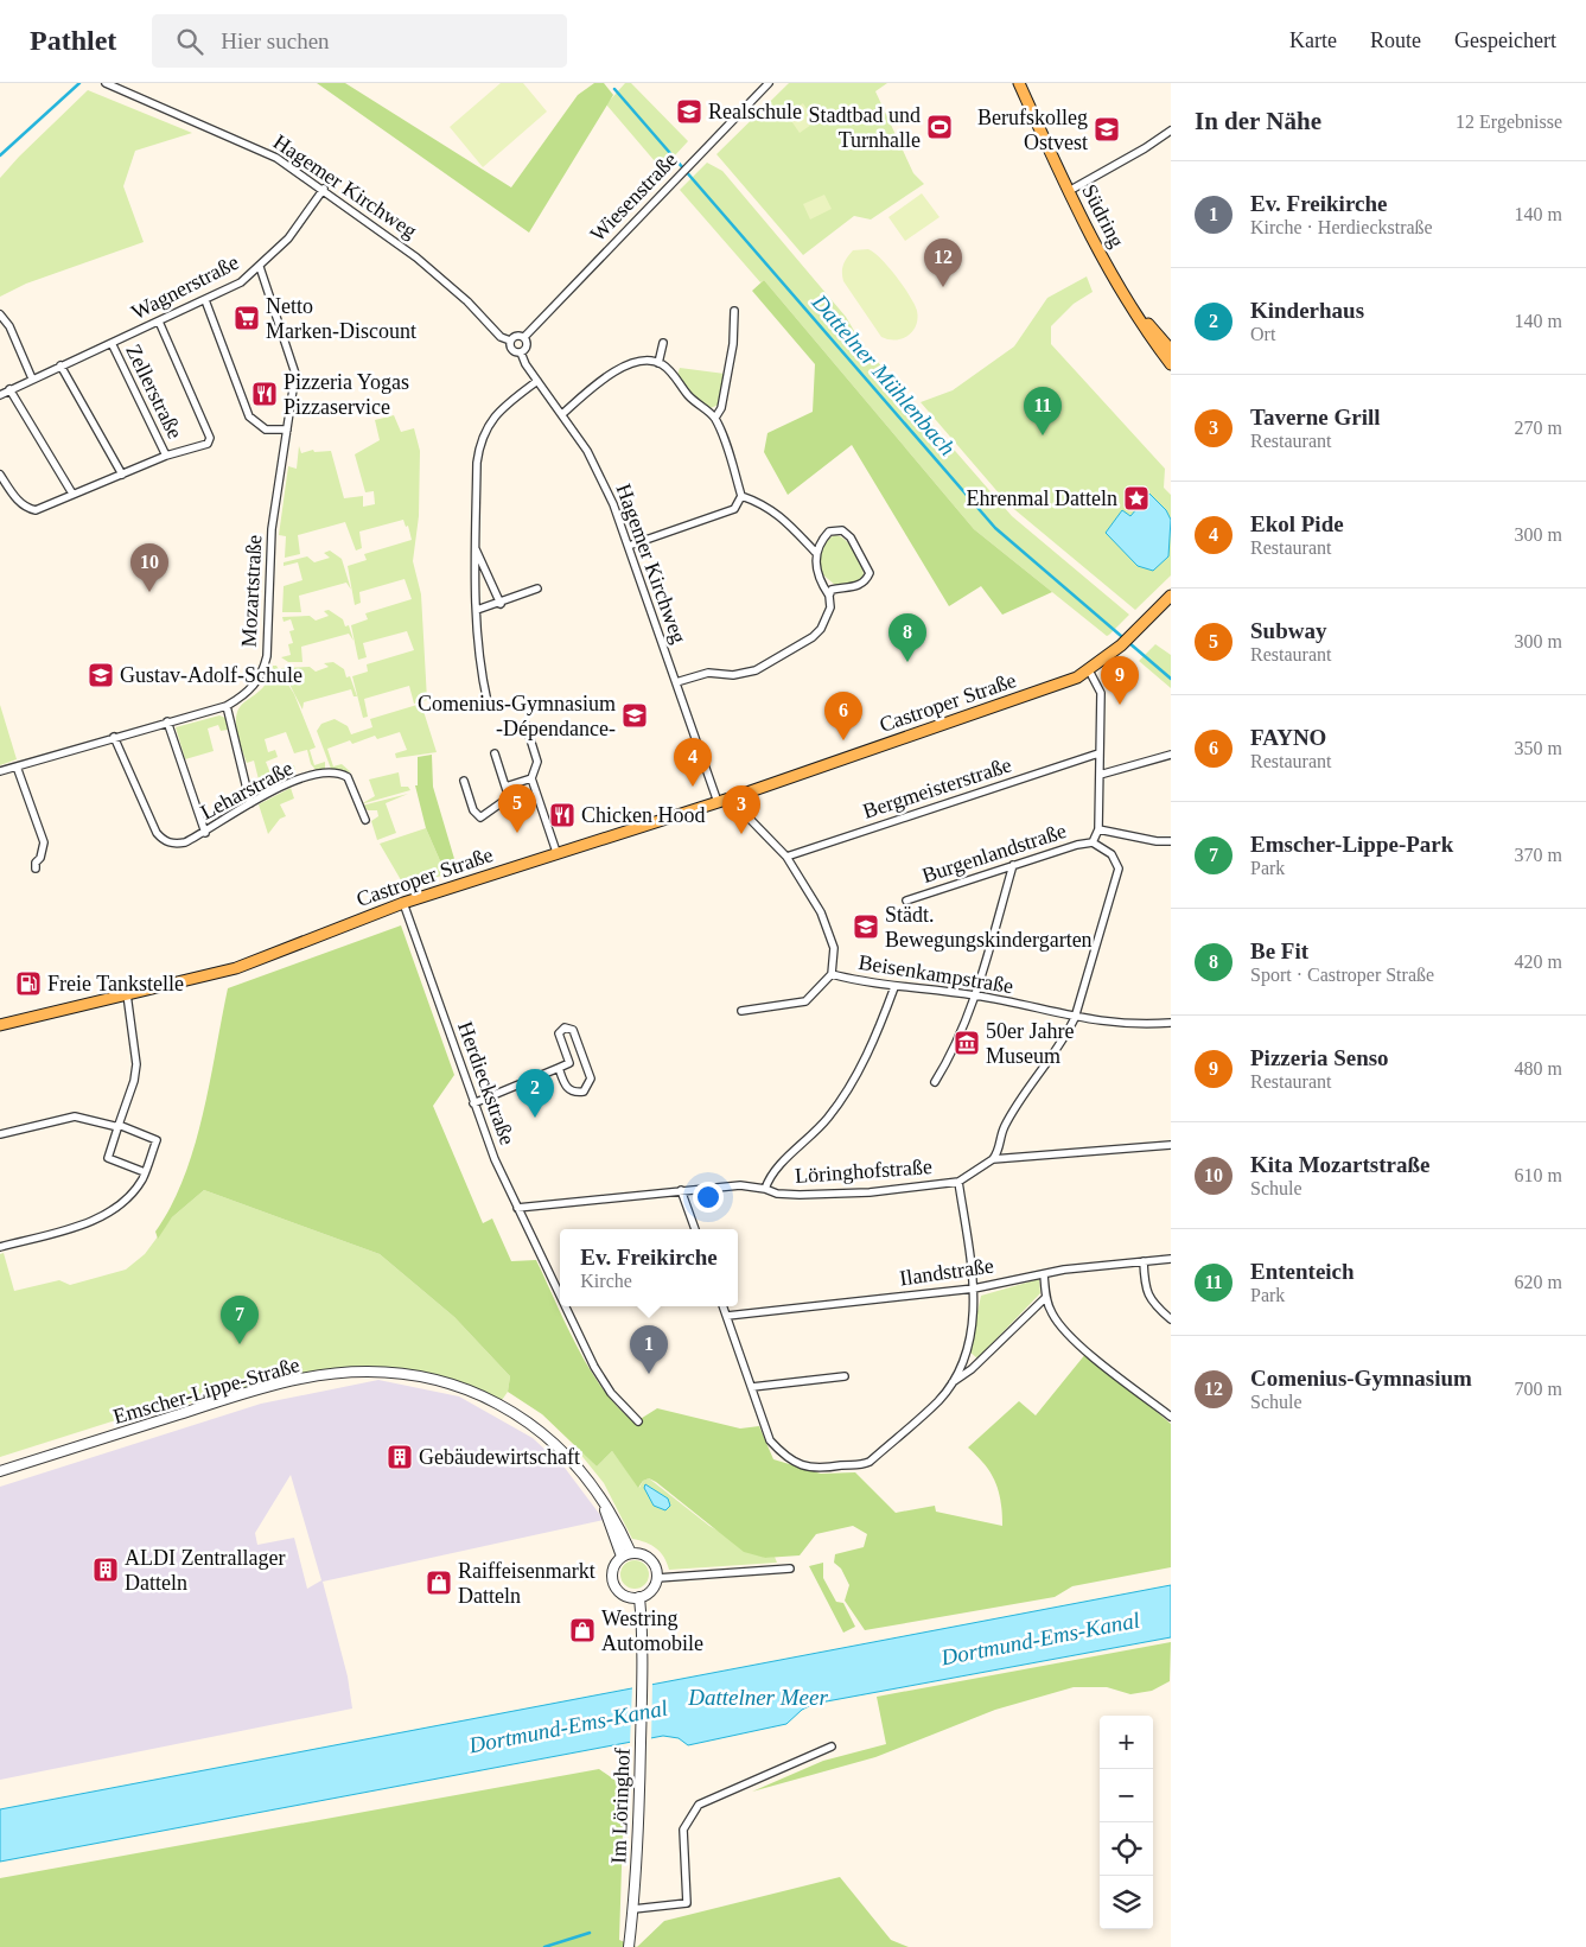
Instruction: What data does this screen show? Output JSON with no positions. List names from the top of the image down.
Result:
{
  "streets": {
    "main road": ["Südring", "Castroper Straße"],
    "street": [
      "Hagemer Kirchweg",
      "Wiesenstraße",
      "Wagnerstraße",
      "Zellerstraße",
      "Mozartstraße",
      "Bergmeisterstraße",
      "Leharstraße",
      "Burgenlandstraße",
      "Beisenkampstraße",
      "Herdieckstraße",
      "Löringhofstraße",
      "Ilandstraße",
      "Emscher-Lippe-Straße",
      "Im Löringhof"
    ]
  },
  "crossings": [
    ["Hagemer Kirchweg", "Wiesenstraße"],
    ["Hagemer Kirchweg", "Wagnerstraße"],
    ["Hagemer Kirchweg", "Castroper Straße"],
    ["Wagnerstraße", "Zellerstraße"],
    ["Wagnerstraße", "Mozartstraße"],
    ["Mozartstraße", "Leharstraße"],
    ["Castroper Straße", "Beisenkampstraße"],
    ["Castroper Straße", "Herdieckstraße"],
    ["Bergmeisterstraße", "Beisenkampstraße"],
    ["Herdieckstraße", "Löringhofstraße"],
    ["Emscher-Lippe-Straße", "Im Löringhof"]
  ],
  "water": ["Dattelner Mühlenbach", "Dortmund-Ems-Kanal", "Dattelner Meer"],
  "places": {
    "school or university": [
      "Realschule",
      "Berufskolleg Ostvest",
      "Gustav-Adolf-Schule",
      "Comenius-Gymnasium -Dépendance-",
      "Städt. Bewegungskindergarten"
    ],
    "sports": ["Stadtbad und Turnhalle"],
    "supermarket": ["Netto Marken-Discount"],
    "restaurant": ["Pizzeria Yogas Pizzaservice", "Chicken Hood"],
    "place": ["Ehrenmal Datteln"],
    "fuel station": ["Freie Tankstelle"],
    "museum": ["50er Jahre Museum"],
    "building": ["Gebäudewirtschaft", "ALDI Zentrallager Datteln"],
    "shop": ["Raiffeisenmarkt Datteln", "Westring Automobile"]
  },
  "page": {
    "header": "Pathlet",
    "search": "Hier suchen",
    "nav": ["Karte", "Route", "Gespeichert"],
    "heading": ["In der Nähe", "12 Ergebnisse"],
    "list": [
      {
        "mark": "1",
        "name": "Ev. Freikirche",
        "note": "Kirche · Herdieckstraße",
        "value": "140 m"
      },
      {
        "mark": "2",
        "name": "Kinderhaus",
        "note": "Ort",
        "value": "140 m"
      },
      {
        "mark": "3",
        "name": "Taverne Grill",
        "note": "Restaurant",
        "value": "270 m"
      },
      {
        "mark": "4",
        "name": "Ekol Pide",
        "note": "Restaurant",
        "value": "300 m"
      },
      {
        "mark": "5",
        "name": "Subway",
        "note": "Restaurant",
        "value": "300 m"
      },
      {
        "mark": "6",
        "name": "FAYNO",
        "note": "Restaurant",
        "value": "350 m"
      },
      {
        "mark": "7",
        "name": "Emscher-Lippe-Park",
        "note": "Park",
        "value": "370 m"
      },
      {
        "mark": "8",
        "name": "Be Fit",
        "note": "Sport · Castroper Straße",
        "value": "420 m"
      },
      {
        "mark": "9",
        "name": "Pizzeria Senso",
        "note": "Restaurant",
        "value": "480 m"
      },
      {
        "mark": "10",
        "name": "Kita Mozartstraße",
        "note": "Schule",
        "value": "610 m"
      },
      {
        "mark": "11",
        "name": "Ententeich",
        "note": "Park",
        "value": "620 m"
      },
      {
        "mark": "12",
        "name": "Comenius-Gymnasium",
        "note": "Schule",
        "value": "700 m"
      }
    ],
    "pins": [
      "12",
      "11",
      "10",
      "8",
      "9",
      "6",
      "4",
      "5",
      "3",
      "2",
      "7",
      "1"
    ],
    "popup": ["Ev. Freikirche", "Kirche"],
    "map_buttons": ["+", "−"]
  }
}
